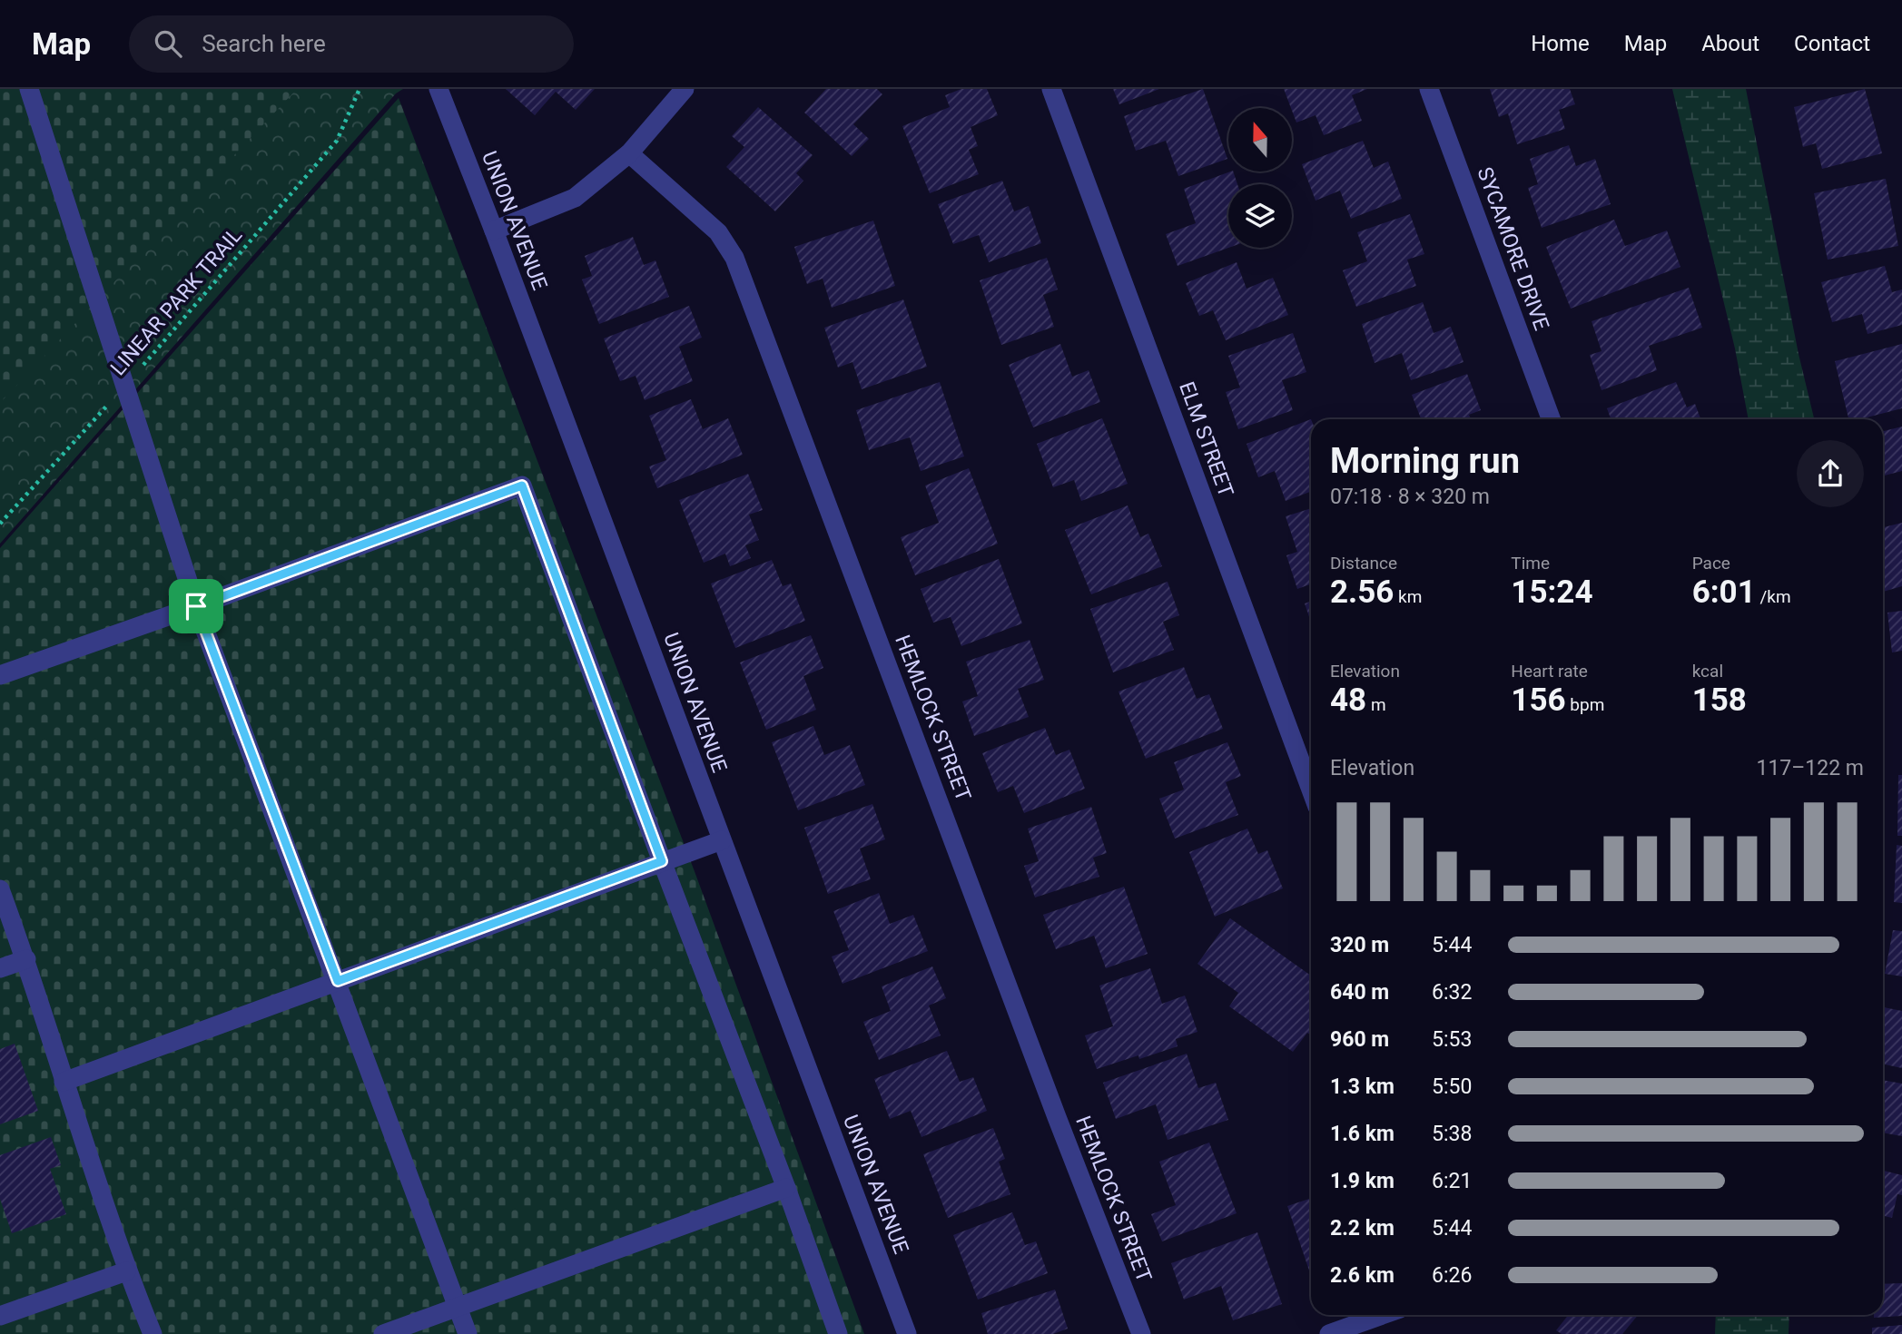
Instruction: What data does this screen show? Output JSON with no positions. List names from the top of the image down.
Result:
{
  "streets": {
    "street": [
      "UNION AVENUE",
      "SYCAMORE DRIVE",
      "ELM STREET",
      "HEMLOCK STREET"
    ],
    "path": ["LINEAR PARK TRAIL"]
  },
  "north": "top",
  "page": {
    "header": "Map",
    "search": "Search here",
    "nav": [
      "Home",
      "Map",
      "About",
      "Contact"
    ],
    "heading": ["Morning run", "07:18 · 8 × 320 m"],
    "stats": [
      ["Distance", "2.56 km"],
      ["Time", "15:24"],
      ["Pace", "6:01 /km"],
      ["Elevation", "48 m"],
      ["Heart rate", "156 bpm"],
      ["kcal", "158"]
    ],
    "chart": ["Elevation", "117–122 m"],
    "list": [
      {
        "name": "320 m",
        "note": "5:44"
      },
      {
        "name": "640 m",
        "note": "6:32"
      },
      {
        "name": "960 m",
        "note": "5:53"
      },
      {
        "name": "1.3 km",
        "note": "5:50"
      },
      {
        "name": "1.6 km",
        "note": "5:38"
      },
      {
        "name": "1.9 km",
        "note": "6:21"
      },
      {
        "name": "2.2 km",
        "note": "5:44"
      },
      {
        "name": "2.6 km",
        "note": "6:26"
      }
    ]
  }
}
